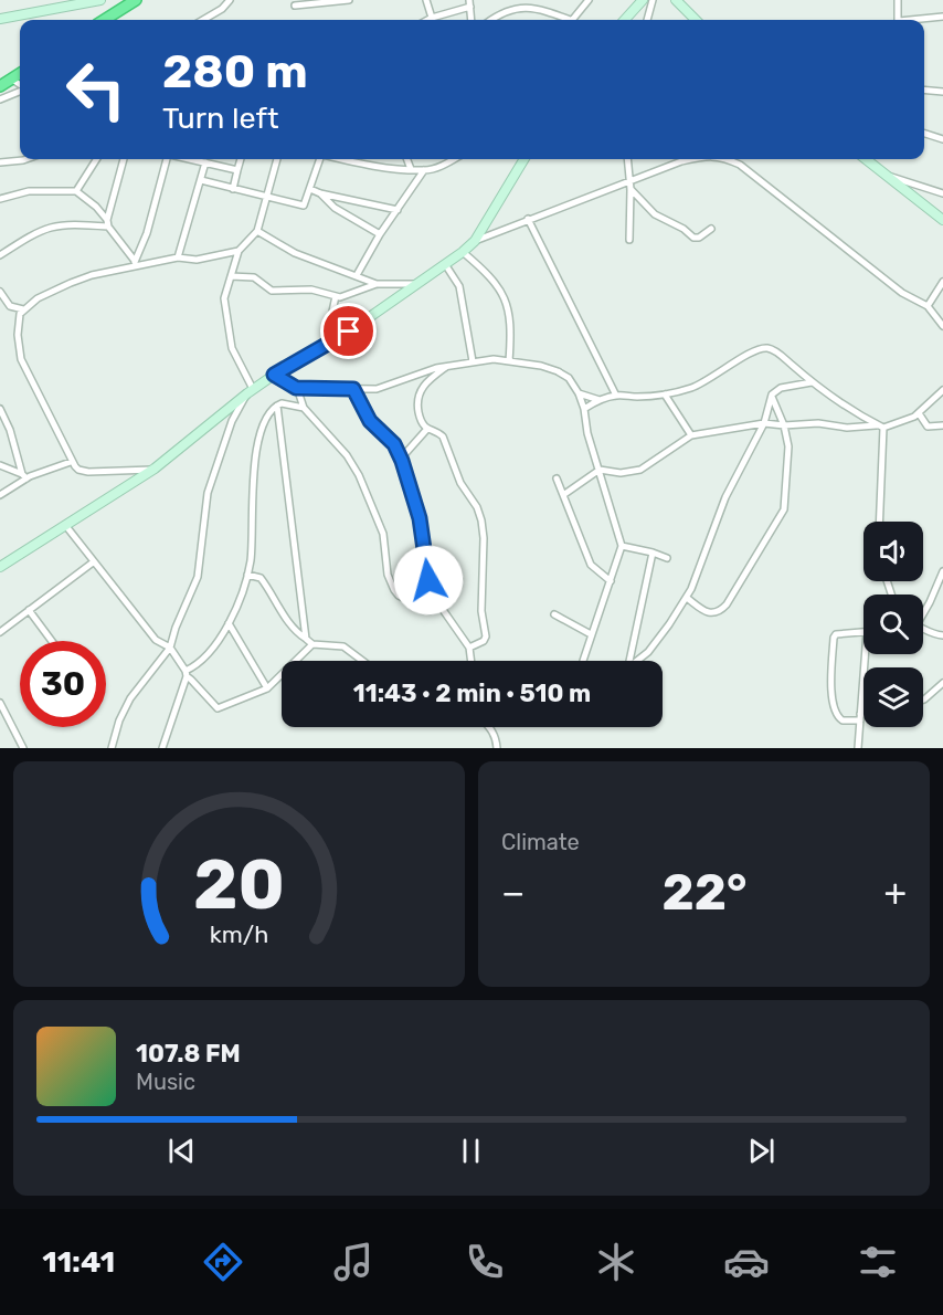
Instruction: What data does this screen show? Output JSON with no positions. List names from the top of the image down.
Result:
{
  "page": {
    "turn": ["280 m", "Turn left"],
    "limit": "30",
    "trip": "11:43 · 2 min · 510 m",
    "tile": "Climate",
    "heat": ["−", "22°", "+"],
    "song": ["107.8 FM", "Music"],
    "tabs": "11:41",
    "gauge": ["20", "km/h"]
  }
}
